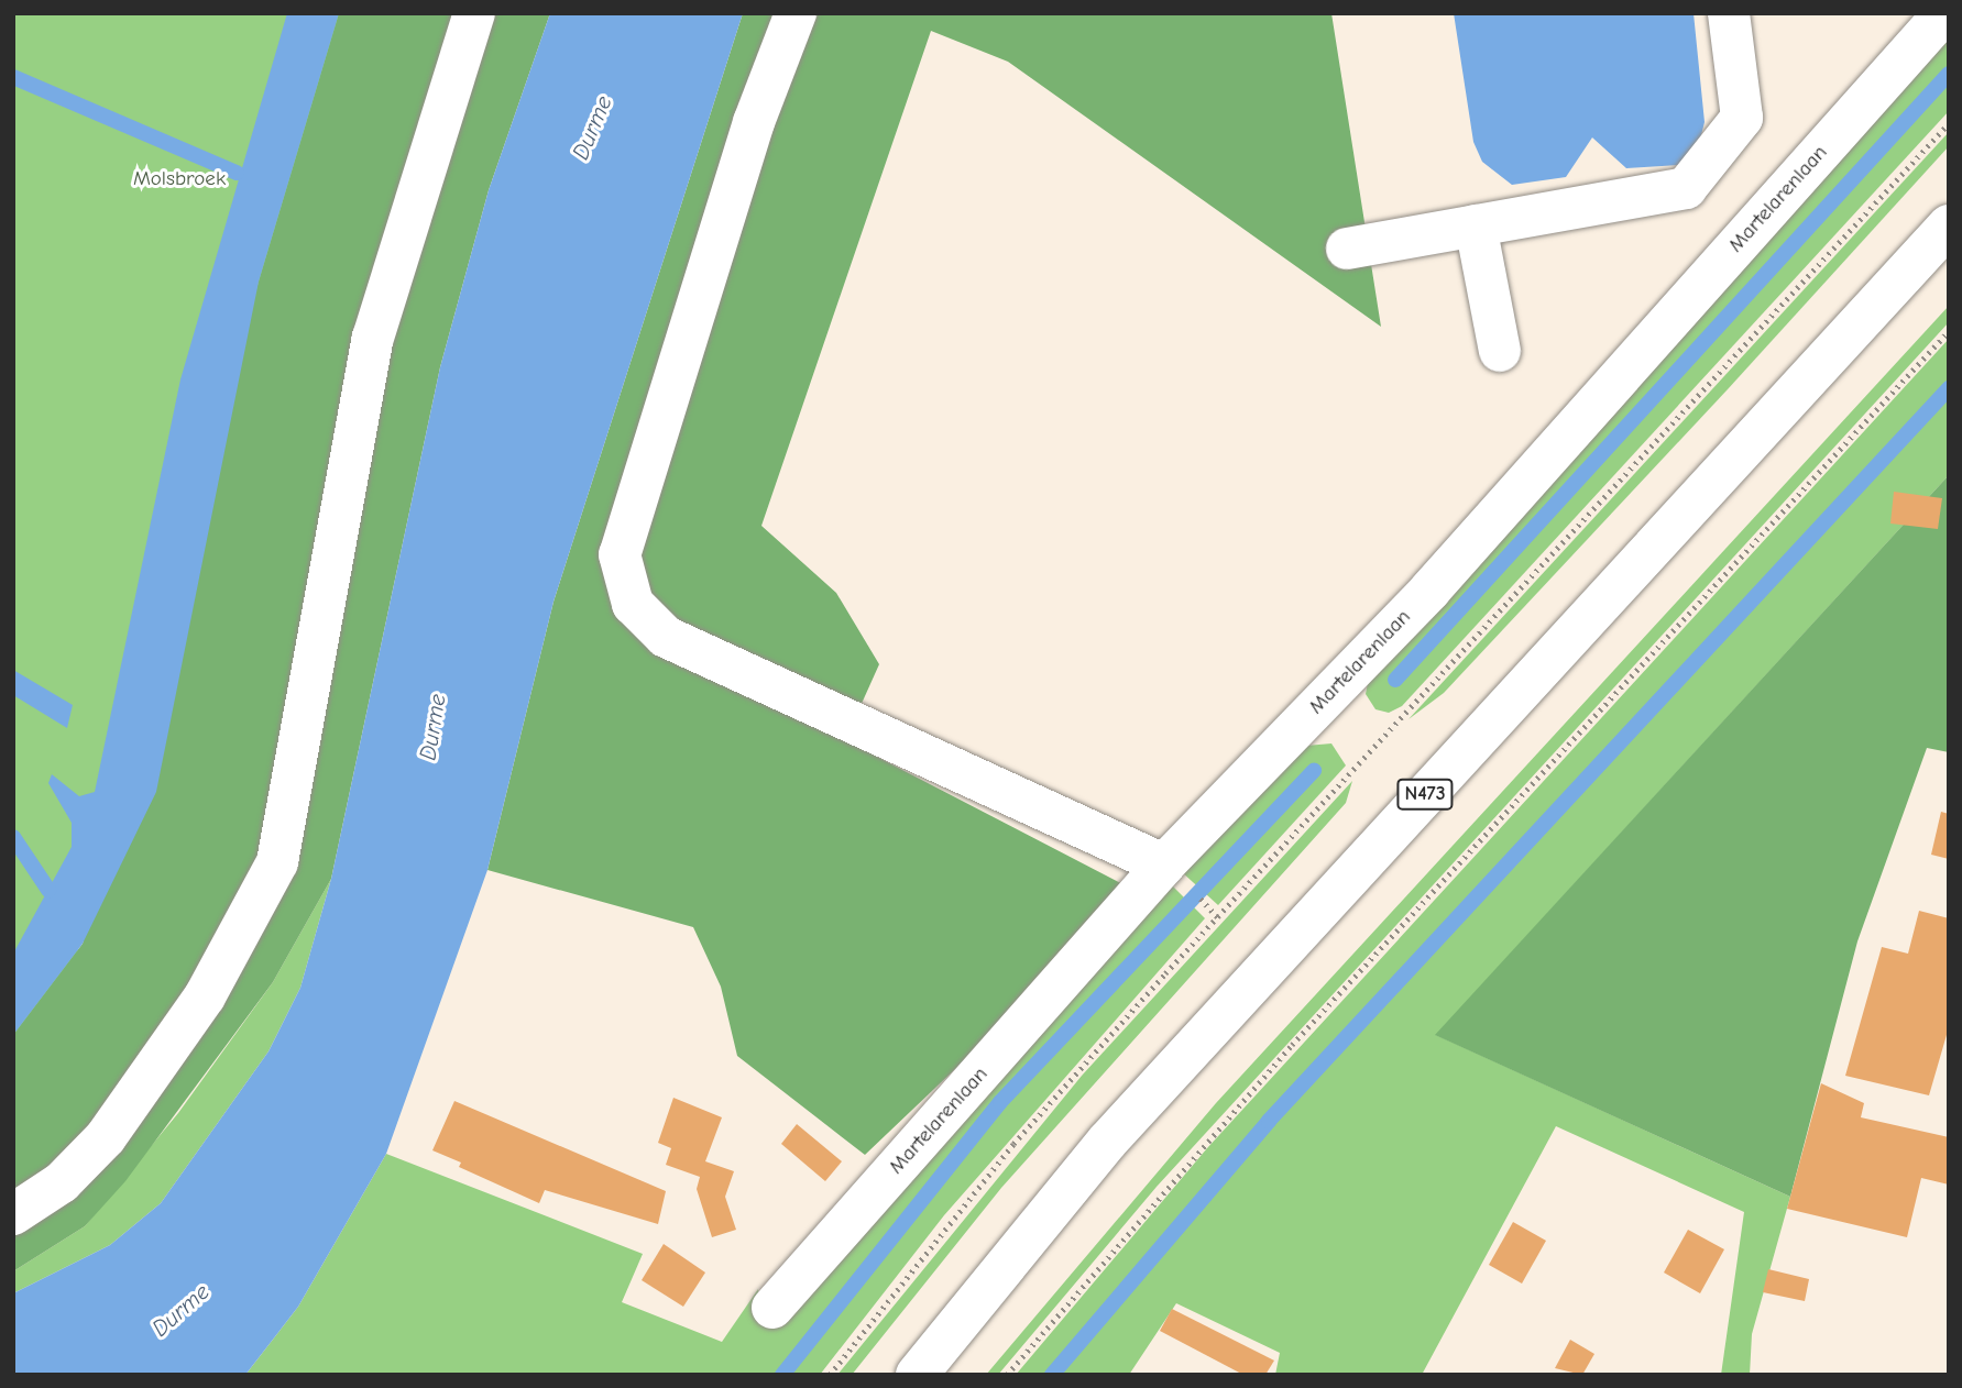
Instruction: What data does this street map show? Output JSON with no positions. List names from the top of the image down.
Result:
{
  "streets": {
    "street": ["Martelarenlaan", "N473"]
  },
  "water": ["Durme"],
  "parks": ["Molsbroek"]
}
